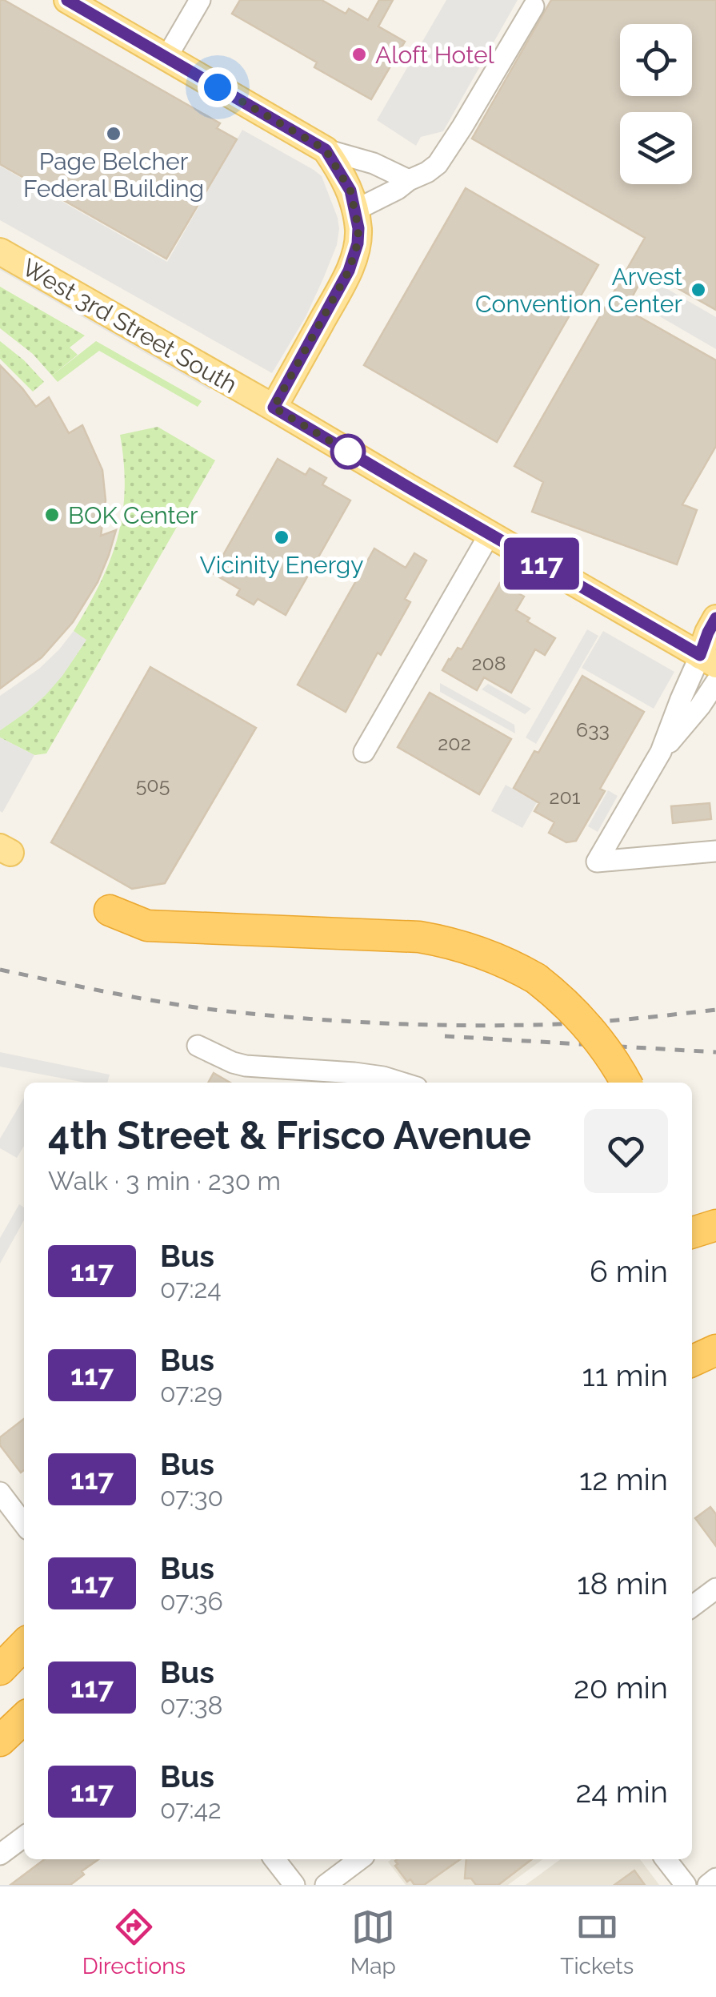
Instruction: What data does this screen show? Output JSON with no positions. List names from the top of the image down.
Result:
{
  "streets": {
    "main road": ["West 3rd Street South"]
  },
  "places": [
    "Aloft Hotel",
    "Page Belcher Federal Building",
    "Arvest Convention Center",
    "BOK Center",
    "Vicinity Energy"
  ],
  "lines": ["bus line 117"],
  "house_numbers": [
    "208",
    "633",
    "202",
    "505",
    "201"
  ],
  "page": {
    "on_map": "117",
    "heading": ["4th Street & Frisco Avenue", "Walk · 3 min · 230 m"],
    "list": [
      {
        "mark": "117",
        "name": "Bus",
        "note": "07:24",
        "value": "6 min"
      },
      {
        "mark": "117",
        "name": "Bus",
        "note": "07:29",
        "value": "11 min"
      },
      {
        "mark": "117",
        "name": "Bus",
        "note": "07:30",
        "value": "12 min"
      },
      {
        "mark": "117",
        "name": "Bus",
        "note": "07:36",
        "value": "18 min"
      },
      {
        "mark": "117",
        "name": "Bus",
        "note": "07:38",
        "value": "20 min"
      },
      {
        "mark": "117",
        "name": "Bus",
        "note": "07:42",
        "value": "24 min"
      }
    ],
    "tabs": ["Directions", "Map", "Tickets"]
  }
}
